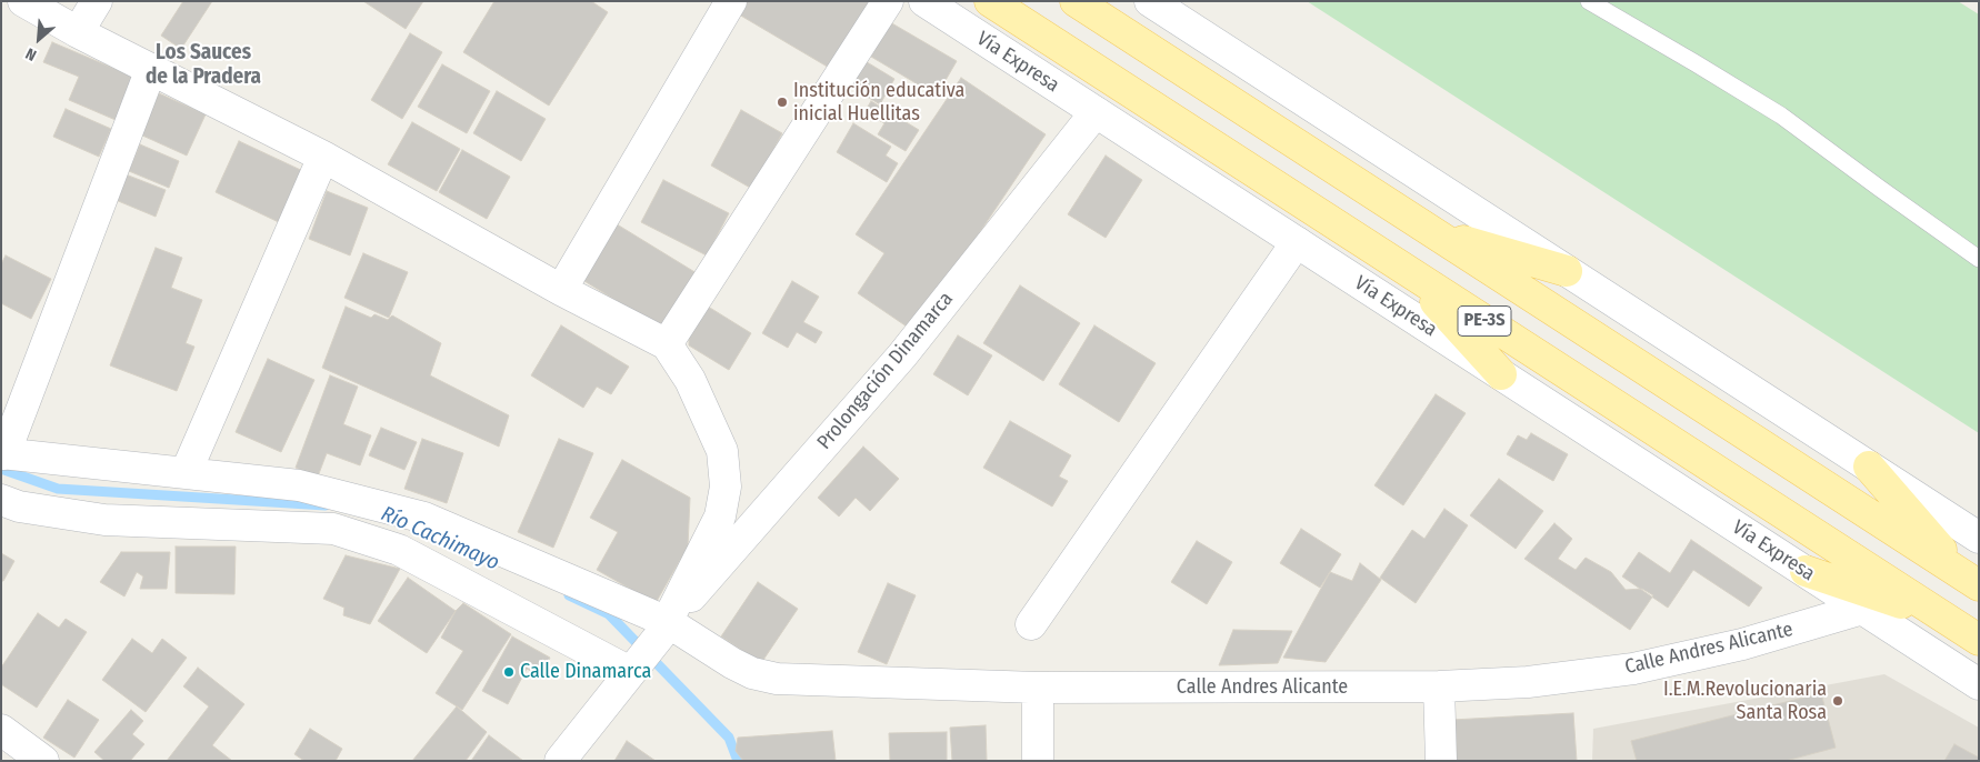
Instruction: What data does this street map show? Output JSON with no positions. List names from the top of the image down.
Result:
{
  "streets": {
    "main road": ["Vía Expresa", "PE-3S"],
    "street": ["Prolongación Dinamarca", "Calle Andres Alicante"]
  },
  "crossings": [
    ["Vía Expresa", "Prolongación Dinamarca"],
    ["Vía Expresa", "Calle Andres Alicante"],
    ["Prolongación Dinamarca", "Calle Andres Alicante"]
  ],
  "districts": ["Los Sauces de la Pradera"],
  "water": ["Río Cachimayo"],
  "places": ["Institución educativa inicial Huellitas", "Calle Dinamarca", "I.E.M.Revolucionaria Santa Rosa"],
  "north": "bottom left"
}
